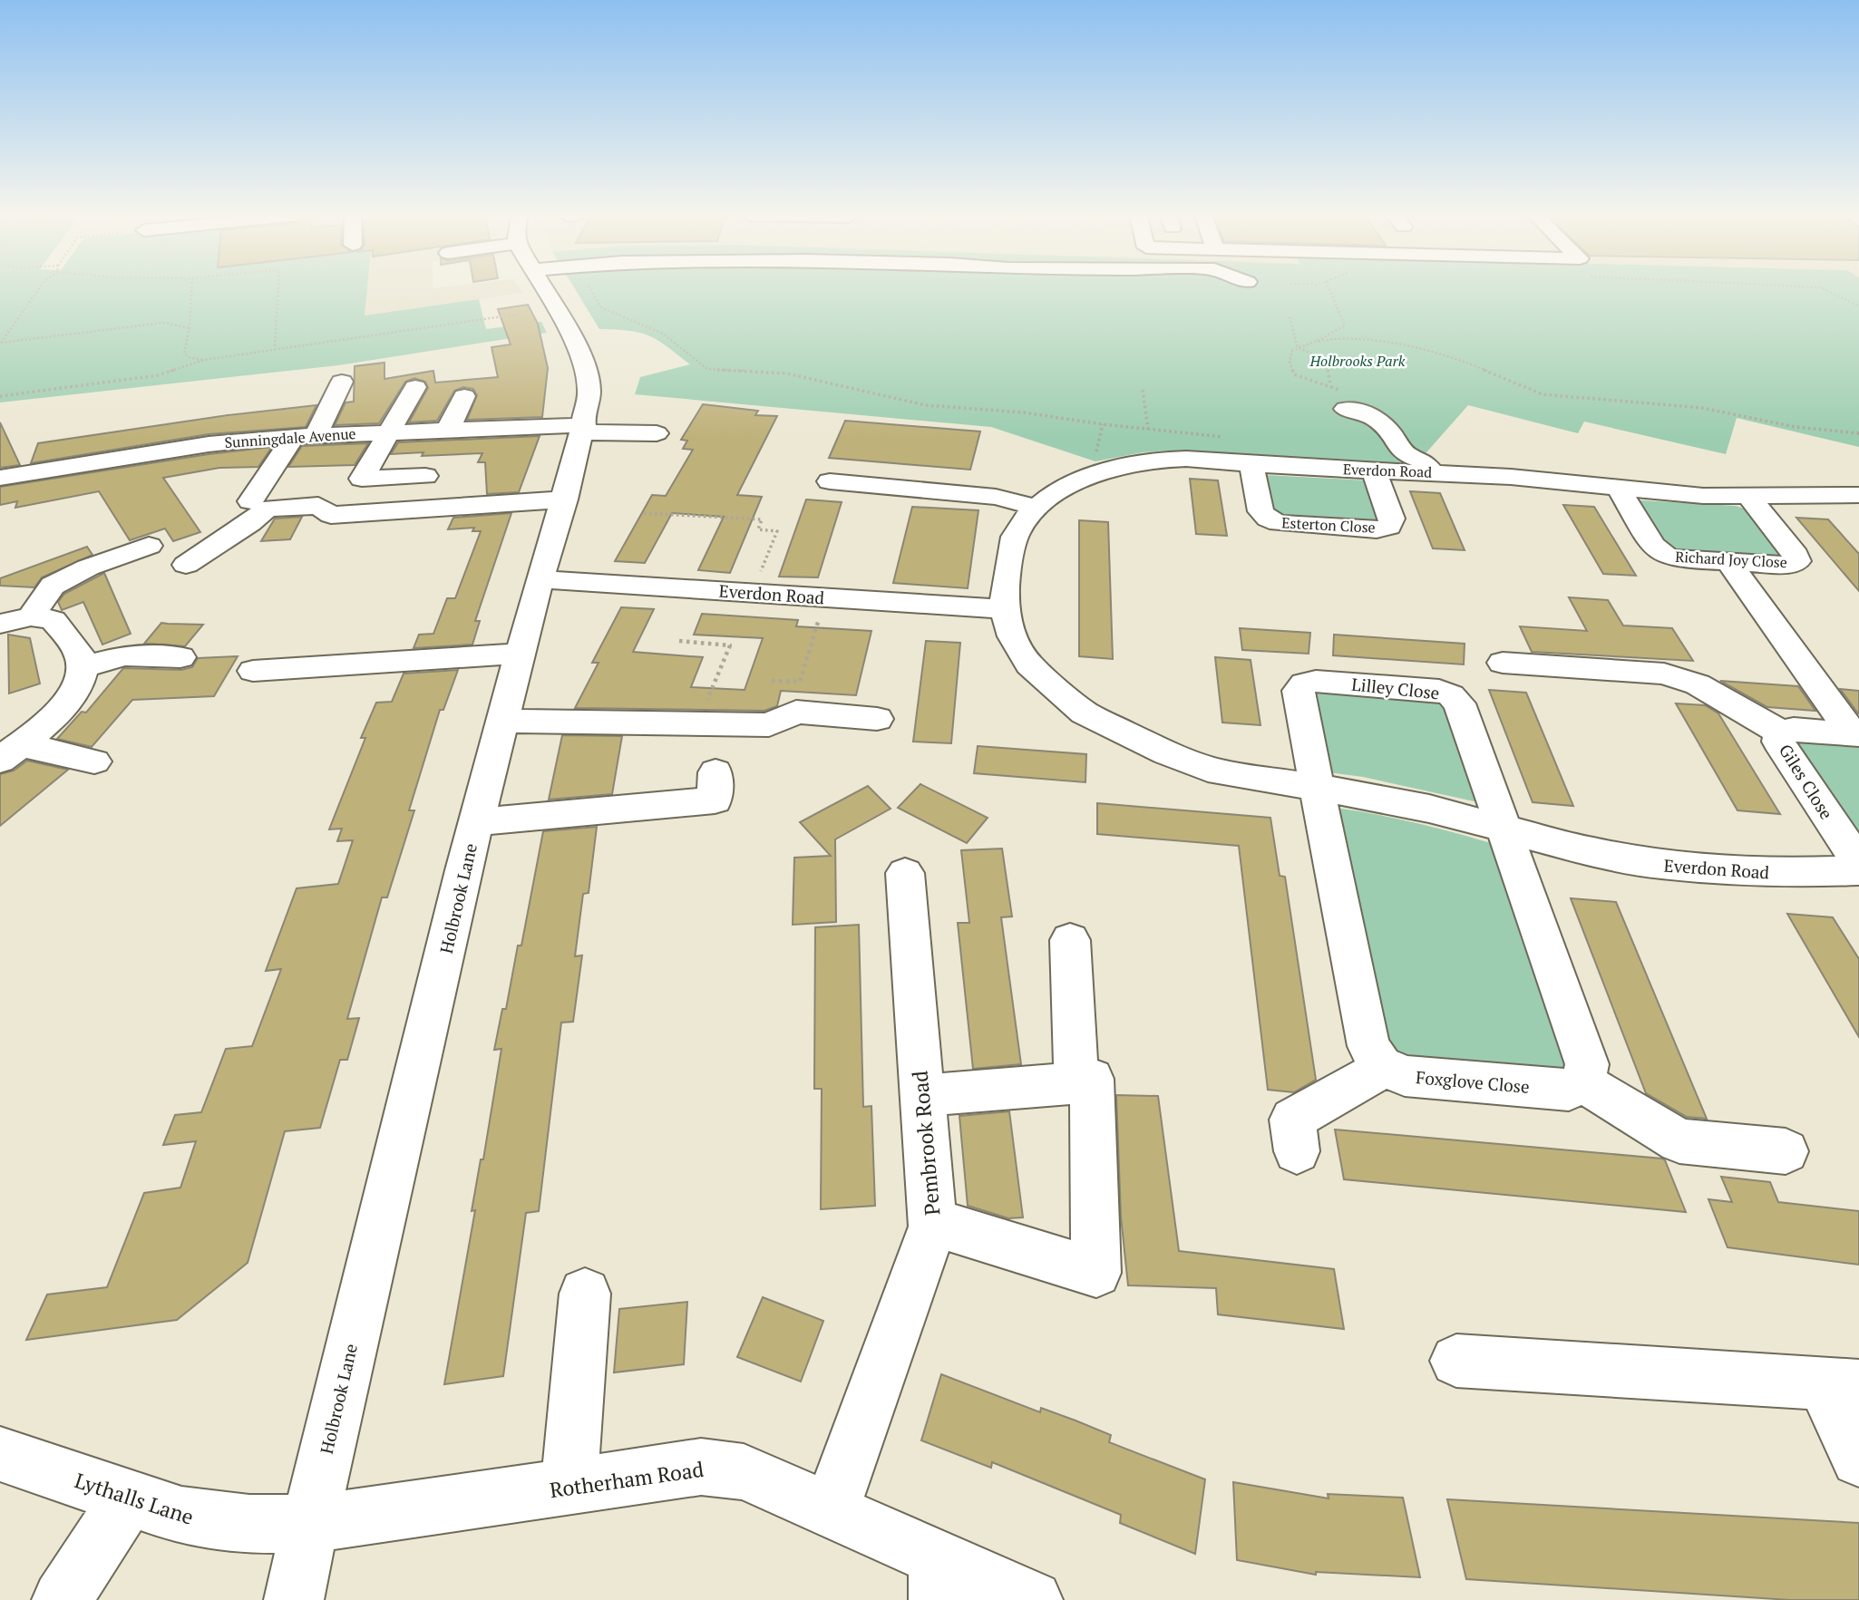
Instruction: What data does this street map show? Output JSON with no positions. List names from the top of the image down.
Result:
{
  "streets": {
    "street": [
      "Sunningdale Avenue",
      "Everdon Road",
      "Esterton Close",
      "Richard Joy Close",
      "Lilley Close",
      "Giles Close",
      "Holbrook Lane",
      "Foxglove Close",
      "Pembrook Road",
      "Rotherham Road",
      "Lythalls Lane"
    ]
  },
  "crossings": [
    ["Sunningdale Avenue", "Holbrook Lane"],
    ["Everdon Road", "Esterton Close"],
    ["Everdon Road", "Richard Joy Close"],
    ["Everdon Road", "Lilley Close"],
    ["Everdon Road", "Holbrook Lane"],
    ["Holbrook Lane", "Rotherham Road"],
    ["Holbrook Lane", "Lythalls Lane"],
    ["Pembrook Road", "Rotherham Road"],
    ["Rotherham Road", "Lythalls Lane"]
  ],
  "parks": ["Holbrooks Park"]
}
